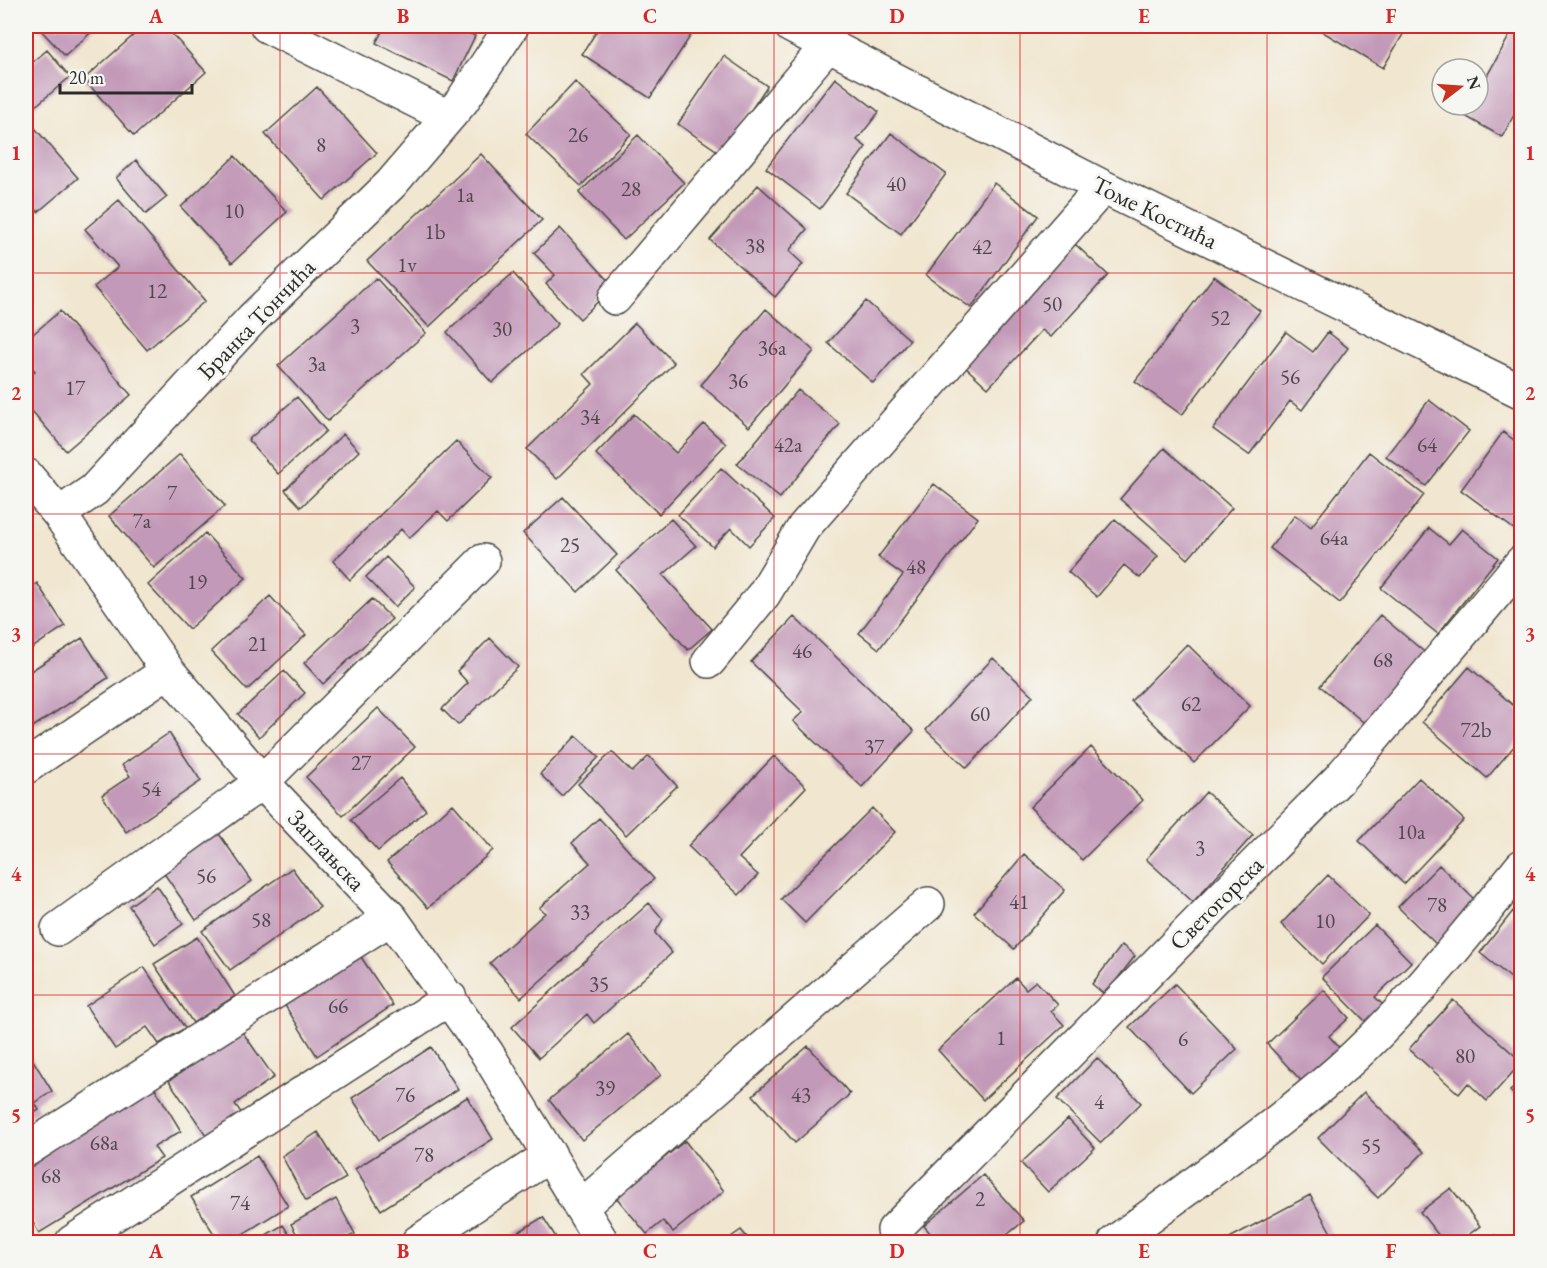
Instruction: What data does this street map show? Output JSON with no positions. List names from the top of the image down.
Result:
{
  "streets": {
    "street": [
      "Томе Костића",
      "Бранка Тончића",
      "Заплањска",
      "Светогорска"
    ]
  },
  "crossings": [
    ["Бранка Тончића", "Заплањска"]
  ],
  "house_numbers": [
    "26",
    "8",
    "40",
    "28",
    "1a",
    "10",
    "1b",
    "38",
    "42",
    "1v",
    "12",
    "50",
    "52",
    "3",
    "30",
    "36a",
    "3a",
    "56",
    "36",
    "17",
    "34",
    "42a",
    "64",
    "7",
    "7a",
    "64a",
    "25",
    "48",
    "19",
    "21",
    "46",
    "68",
    "62",
    "60",
    "72b",
    "37",
    "27",
    "54",
    "10a",
    "3",
    "56",
    "41",
    "78",
    "33",
    "58",
    "10",
    "35",
    "66",
    "1",
    "6",
    "80",
    "39",
    "76",
    "43",
    "4",
    "68a",
    "55",
    "78",
    "68",
    "2",
    "74"
  ],
  "scale_bar": "20 m",
  "north": "right",
  "grid": {
    "columns": [
      "A",
      "B",
      "C",
      "D",
      "E",
      "F"
    ],
    "rows": [
      "1",
      "2",
      "3",
      "4",
      "5"
    ]
  }
}
